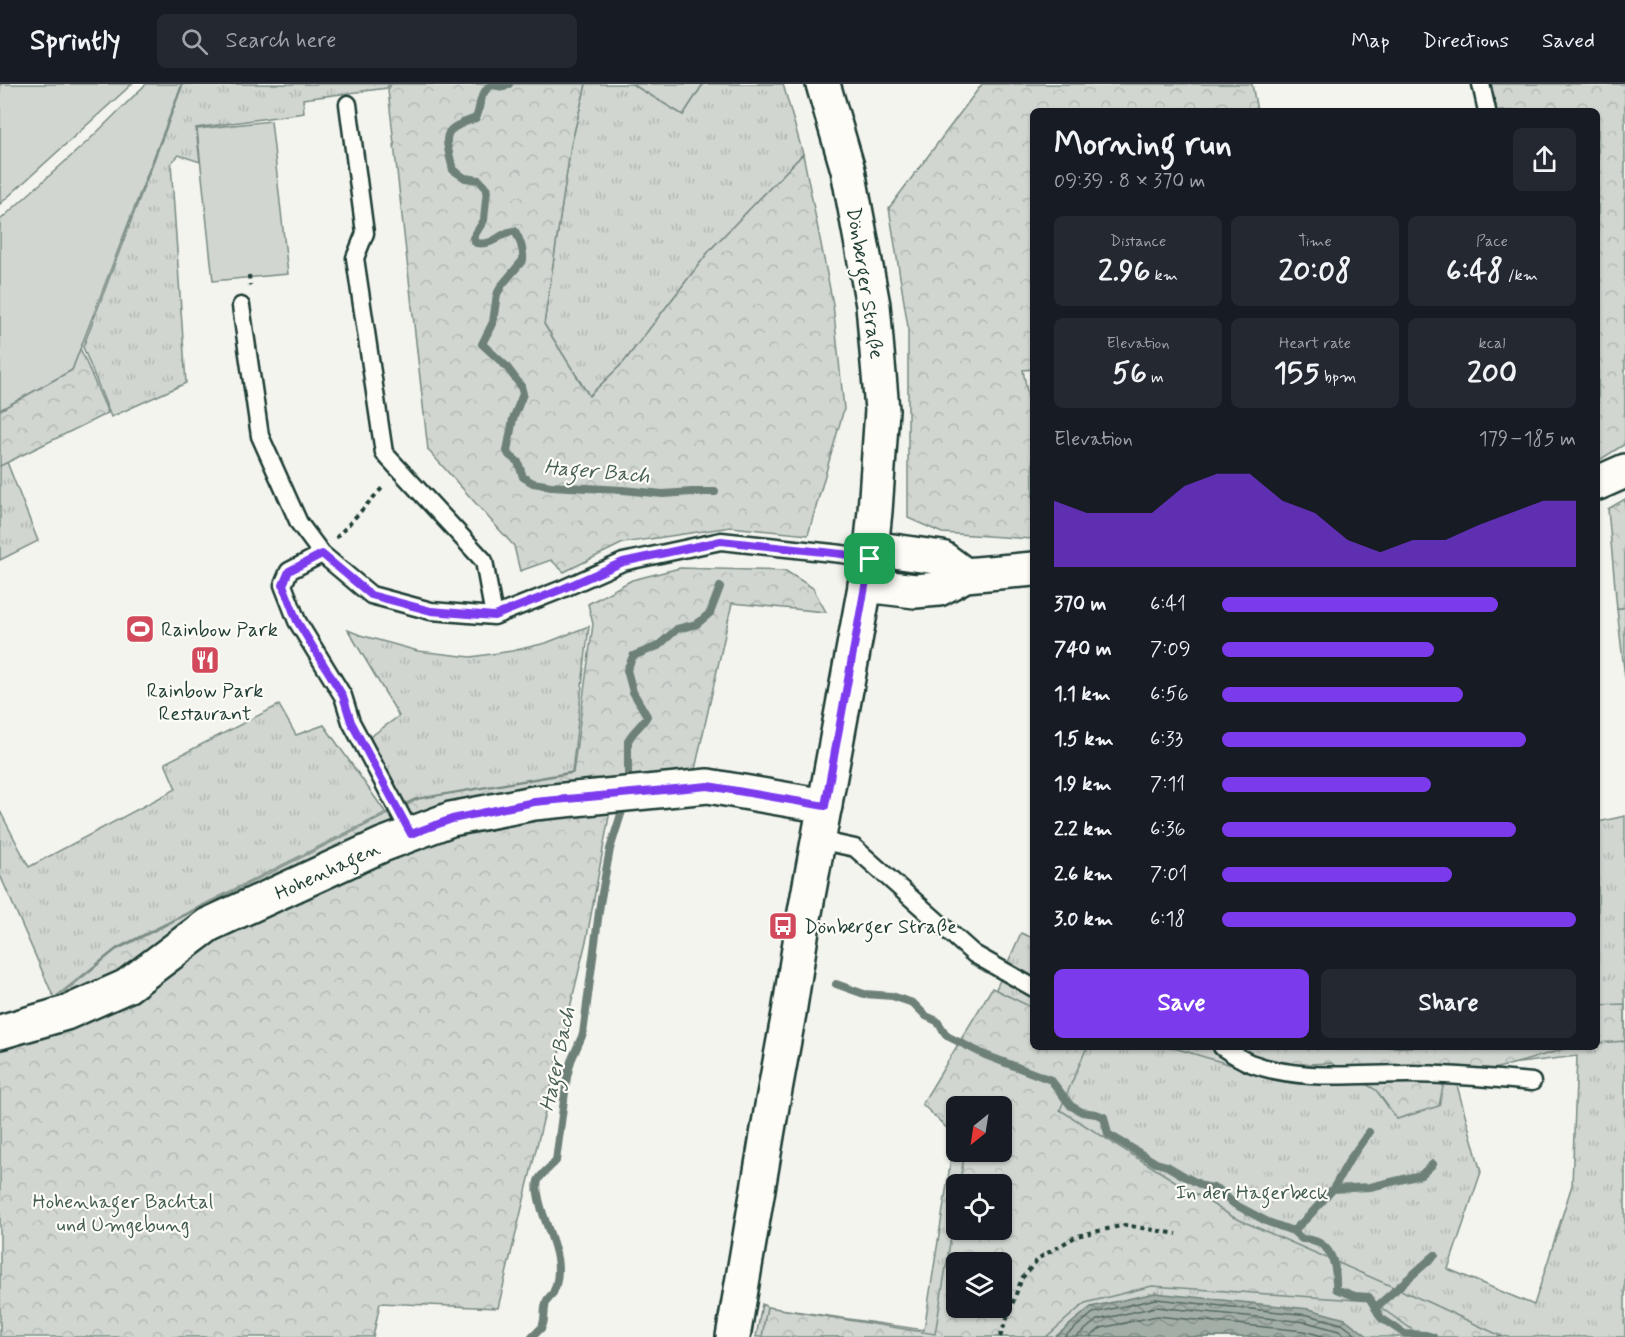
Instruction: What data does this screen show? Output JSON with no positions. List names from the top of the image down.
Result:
{
  "streets": {
    "street": ["Dönberger Straße", "Hohenhagen"]
  },
  "crossings": [
    ["Dönberger Straße", "Hohenhagen"]
  ],
  "water": ["Hager Bach"],
  "parks": ["In der Hagerbeck", "Hohenhager Bachtal und Umgebung"],
  "places": {
    "sports": ["Rainbow Park"],
    "restaurant": ["Rainbow Park Restaurant"],
    "bus stop": ["Dönberger Straße"]
  },
  "north": "bottom left",
  "page": {
    "header": "Sprintly",
    "search": "Search here",
    "nav": ["Map", "Directions", "Saved"],
    "heading": ["Morning run", "09:39 · 8 × 370 m"],
    "stats": [
      ["Distance", "2.96 km"],
      ["Time", "20:08"],
      ["Pace", "6:48 /km"],
      ["Elevation", "56 m"],
      ["Heart rate", "155 bpm"],
      ["kcal", "200"]
    ],
    "chart": ["Elevation", "179–185 m"],
    "list": [
      {
        "name": "370 m",
        "note": "6:41"
      },
      {
        "name": "740 m",
        "note": "7:09"
      },
      {
        "name": "1.1 km",
        "note": "6:56"
      },
      {
        "name": "1.5 km",
        "note": "6:33"
      },
      {
        "name": "1.9 km",
        "note": "7:11"
      },
      {
        "name": "2.2 km",
        "note": "6:36"
      },
      {
        "name": "2.6 km",
        "note": "7:01"
      },
      {
        "name": "3.0 km",
        "note": "6:18"
      }
    ],
    "buttons": ["Save", "Share"]
  }
}
